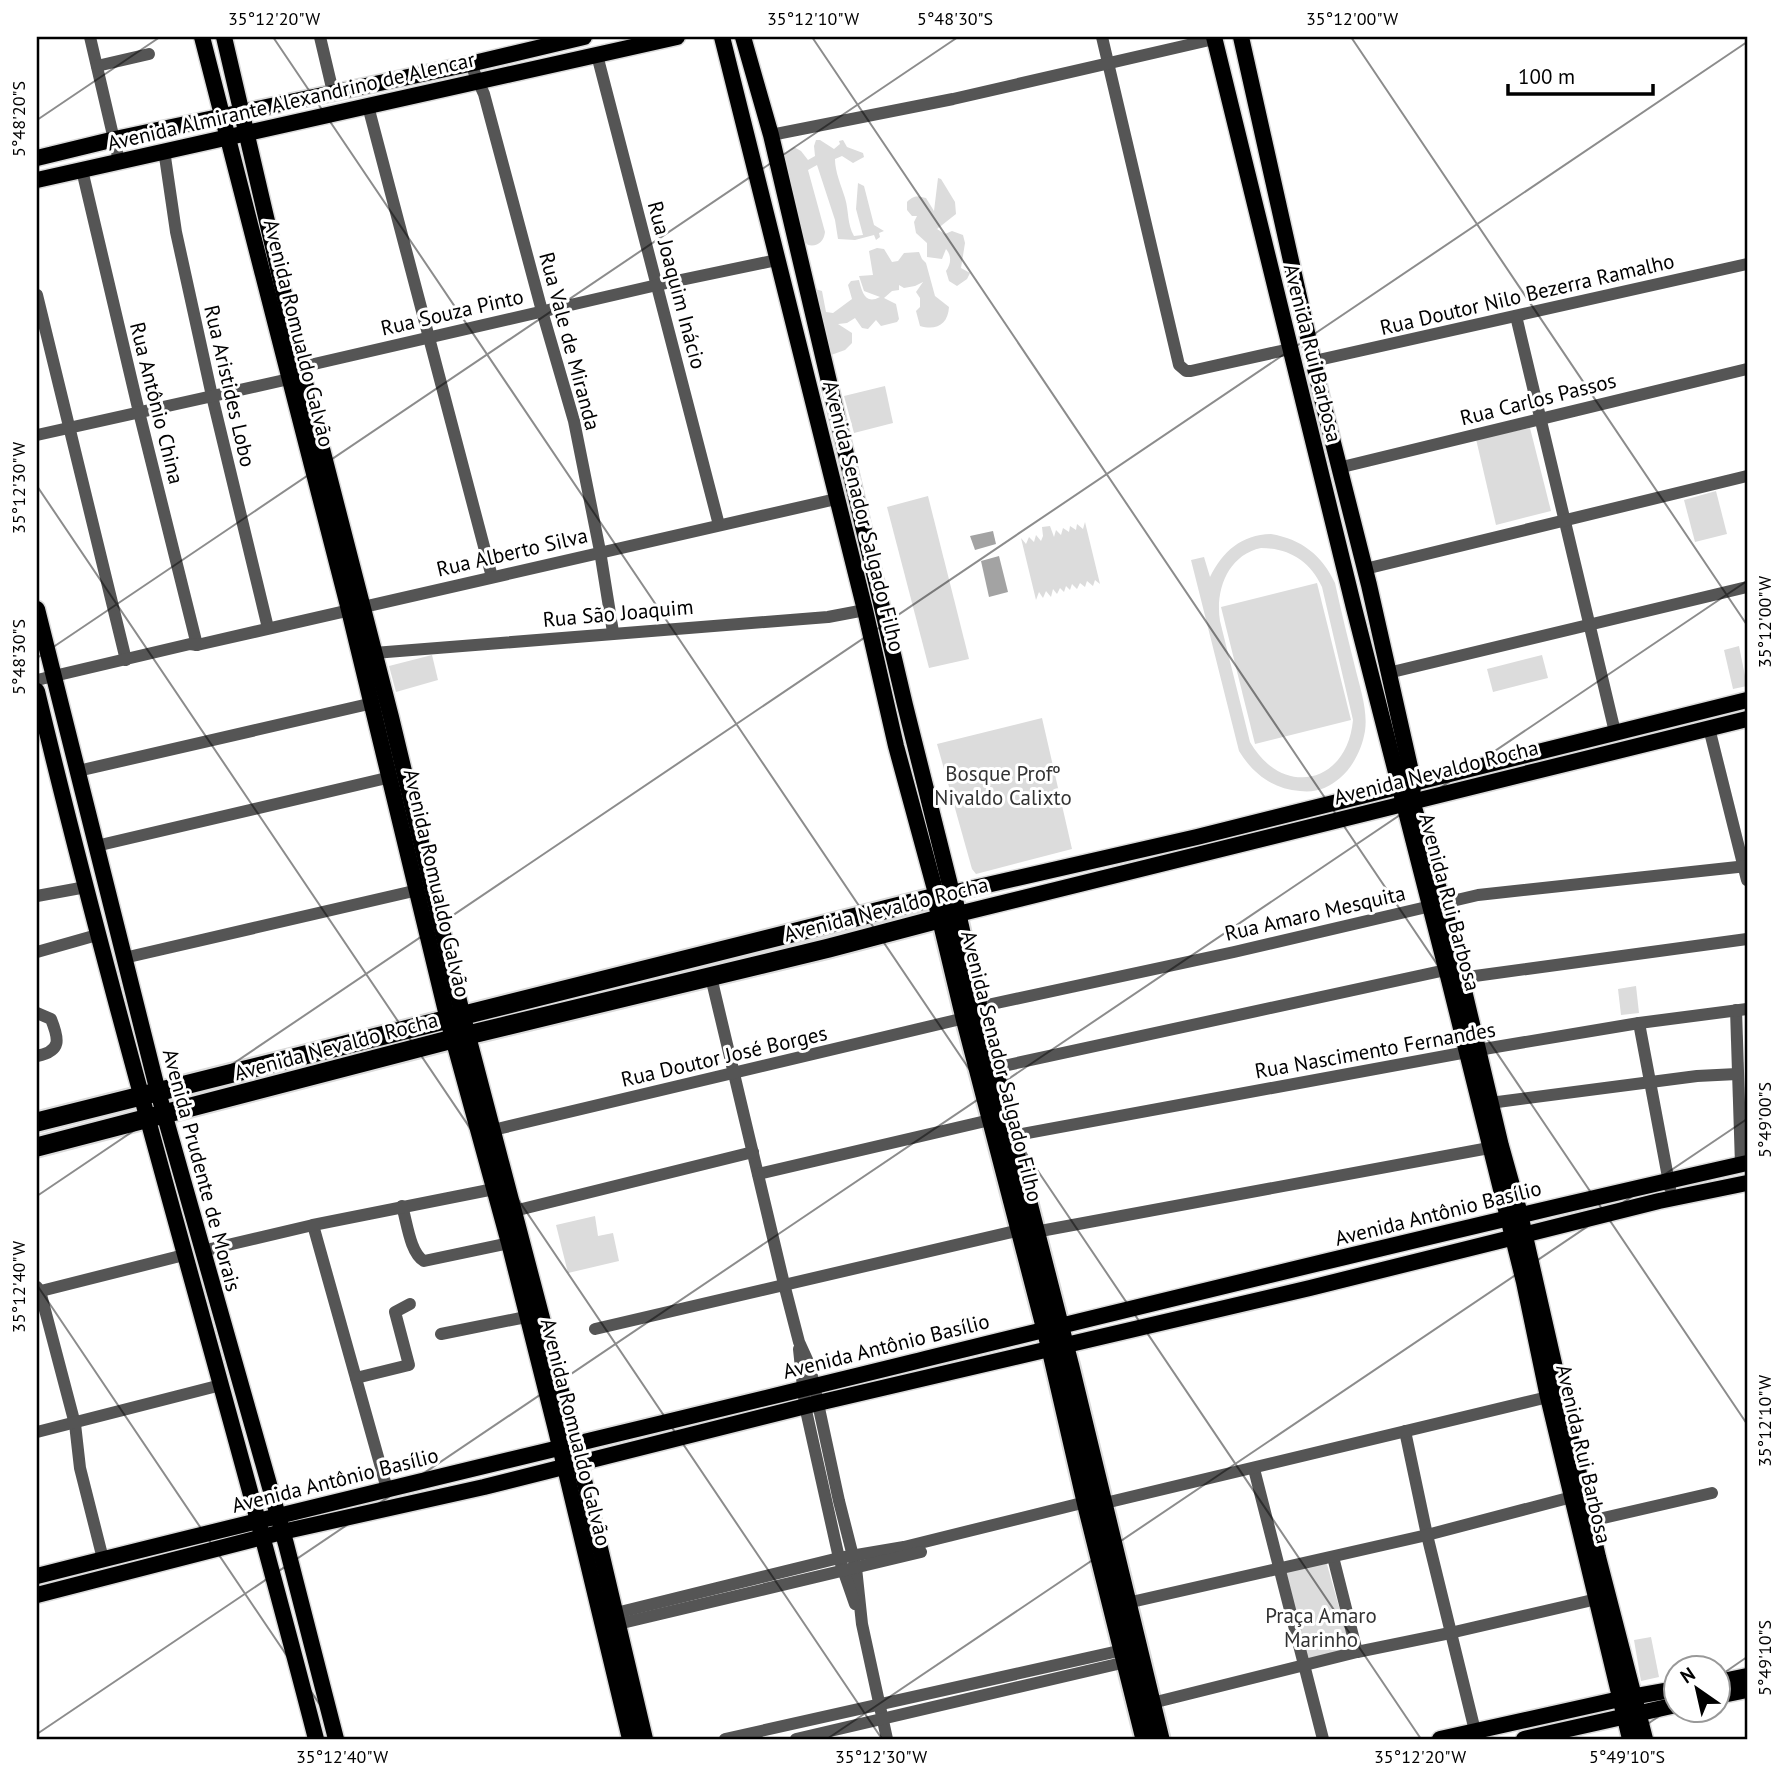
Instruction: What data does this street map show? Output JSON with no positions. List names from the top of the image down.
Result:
{
  "streets": {
    "highway": ["Avenida Senador Salgado Filho", "Avenida Nevaldo Rocha"],
    "main road": [
      "Avenida Almirante Alexandrino de Alencar",
      "Avenida Romualdo Galvão",
      "Avenida Rui Barbosa",
      "Avenida Prudente de Morais",
      "Avenida Antônio Basílio"
    ],
    "street": [
      "Rua Joaquim Inácio",
      "Rua Doutor Nilo Bezerra Ramalho",
      "Rua Souza Pinto",
      "Rua Vale de Miranda",
      "Rua Aristides Lobo",
      "Rua Carlos Passos",
      "Rua Antônio China",
      "Rua Alberto Silva",
      "Rua São Joaquim",
      "Rua Amaro Mesquita",
      "Rua Nascimento Fernandes",
      "Rua Doutor José Borges"
    ]
  },
  "crossings": [
    ["Avenida Almirante Alexandrino de Alencar", "Rua Joaquim Inácio"],
    ["Avenida Almirante Alexandrino de Alencar", "Avenida Romualdo Galvão"],
    ["Avenida Almirante Alexandrino de Alencar", "Rua Vale de Miranda"],
    ["Avenida Almirante Alexandrino de Alencar", "Rua Aristides Lobo"],
    ["Avenida Almirante Alexandrino de Alencar", "Rua Antônio China"],
    ["Rua Joaquim Inácio", "Rua Souza Pinto"],
    ["Rua Joaquim Inácio", "Rua Alberto Silva"],
    ["Rua Doutor Nilo Bezerra Ramalho", "Avenida Rui Barbosa"],
    ["Rua Souza Pinto", "Avenida Romualdo Galvão"],
    ["Rua Souza Pinto", "Rua Vale de Miranda"],
    ["Rua Souza Pinto", "Avenida Senador Salgado Filho"],
    ["Avenida Romualdo Galvão", "Rua Alberto Silva"],
    ["Avenida Romualdo Galvão", "Rua São Joaquim"],
    ["Avenida Romualdo Galvão", "Avenida Nevaldo Rocha"],
    ["Avenida Romualdo Galvão", "Rua Doutor José Borges"],
    ["Avenida Romualdo Galvão", "Avenida Antônio Basílio"],
    ["Rua Vale de Miranda", "Rua Alberto Silva"],
    ["Rua Vale de Miranda", "Rua São Joaquim"],
    ["Avenida Rui Barbosa", "Rua Carlos Passos"],
    ["Avenida Rui Barbosa", "Avenida Nevaldo Rocha"],
    ["Avenida Rui Barbosa", "Rua Amaro Mesquita"],
    ["Avenida Rui Barbosa", "Rua Nascimento Fernandes"],
    ["Avenida Rui Barbosa", "Avenida Antônio Basílio"],
    ["Rua Aristides Lobo", "Rua Alberto Silva"],
    ["Rua Antônio China", "Rua Alberto Silva"],
    ["Avenida Senador Salgado Filho", "Rua Alberto Silva"],
    ["Avenida Senador Salgado Filho", "Rua São Joaquim"],
    ["Avenida Senador Salgado Filho", "Avenida Nevaldo Rocha"],
    ["Avenida Senador Salgado Filho", "Rua Amaro Mesquita"],
    ["Avenida Senador Salgado Filho", "Rua Nascimento Fernandes"],
    ["Avenida Senador Salgado Filho", "Rua Doutor José Borges"],
    ["Avenida Senador Salgado Filho", "Avenida Antônio Basílio"],
    ["Rua Alberto Silva", "Avenida Prudente de Morais"],
    ["Avenida Nevaldo Rocha", "Avenida Prudente de Morais"],
    ["Rua Amaro Mesquita", "Rua Doutor José Borges"],
    ["Avenida Prudente de Morais", "Avenida Antônio Basílio"]
  ],
  "parks": ["Bosque Profº Nivaldo Calixto", "Praça Amaro Marinho"],
  "scale_bar": "100 m",
  "north": "top left",
  "coordinates": [
    "35°12'20\"W",
    "35°12'10\"W",
    "5°48'30\"S",
    "35°12'00\"W",
    "5°48'20\"S",
    "35°12'30\"W",
    "5°49'00\"S",
    "35°12'40\"W",
    "5°49'10\"S"
  ]
}
